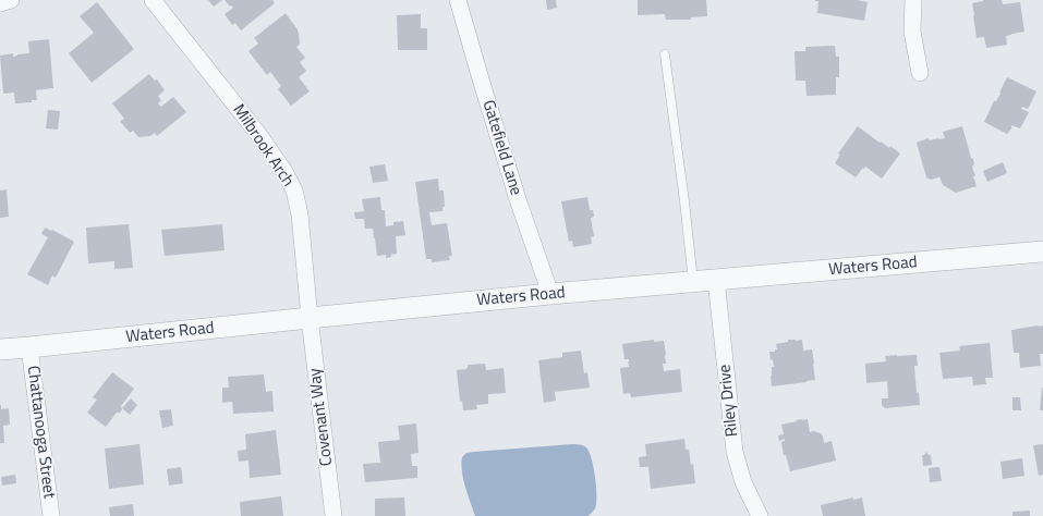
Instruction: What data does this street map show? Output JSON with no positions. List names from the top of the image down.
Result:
{
  "streets": {
    "street": [
      "Milbrook Arch",
      "Gatefield Lane",
      "Waters Road",
      "Riley Drive",
      "Covenant Way",
      "Chattanooga Street"
    ]
  },
  "crossings": [
    ["Milbrook Arch", "Waters Road"],
    ["Milbrook Arch", "Covenant Way"],
    ["Gatefield Lane", "Waters Road"],
    ["Waters Road", "Riley Drive"],
    ["Waters Road", "Covenant Way"],
    ["Waters Road", "Chattanooga Street"]
  ]
}
